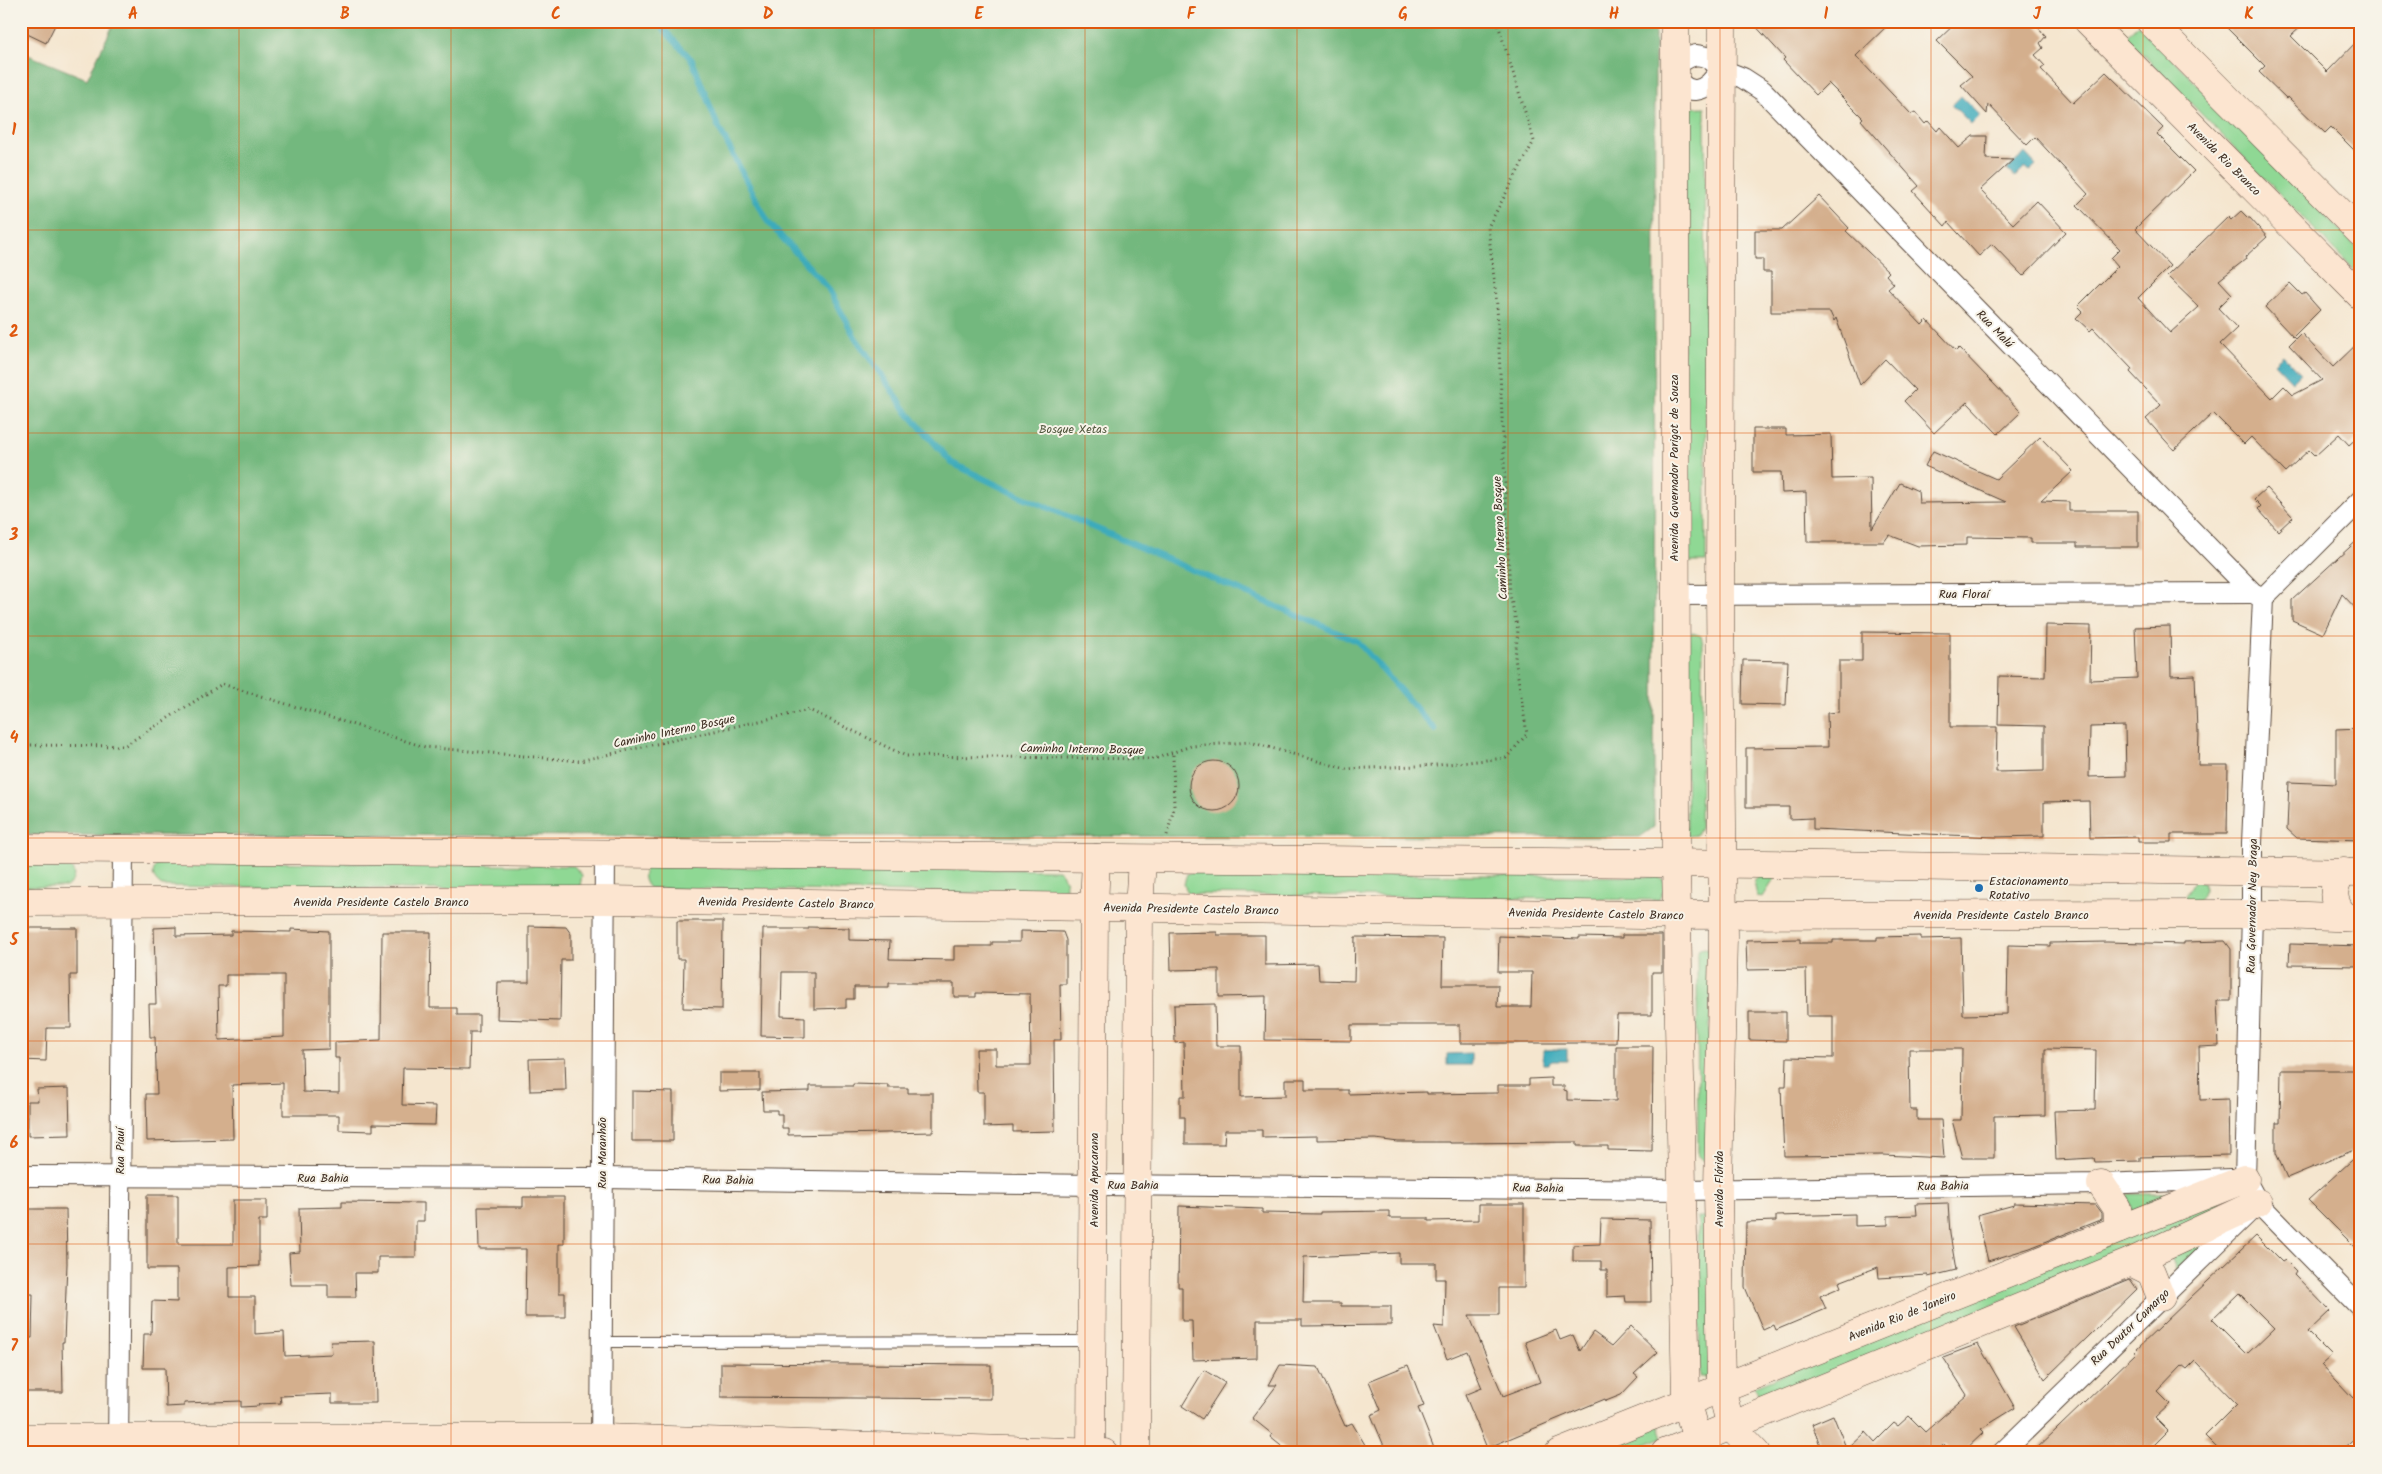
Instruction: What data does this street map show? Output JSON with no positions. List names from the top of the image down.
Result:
{
  "streets": {
    "street": [
      "Avenida Rio Branco",
      "Rua Malú",
      "Avenida Governador Parigot de Souza",
      "Rua Floraí",
      "Avenida Presidente Castelo Branco",
      "Rua Governador Ney Braga",
      "Rua Piauí",
      "Rua Maranhão",
      "Rua Bahia",
      "Avenida Apucarana",
      "Avenida Flórida",
      "Avenida Rio de Janeiro",
      "Rua Doutor Camargo"
    ],
    "path": ["Caminho Interno Bosque"]
  },
  "crossings": [
    ["Rua Malú", "Avenida Governador Parigot de Souza"],
    ["Rua Malú", "Rua Floraí"],
    ["Rua Malú", "Rua Governador Ney Braga"],
    ["Avenida Governador Parigot de Souza", "Rua Floraí"],
    ["Avenida Governador Parigot de Souza", "Avenida Presidente Castelo Branco"],
    ["Rua Floraí", "Rua Governador Ney Braga"],
    ["Avenida Presidente Castelo Branco", "Rua Governador Ney Braga"],
    ["Avenida Presidente Castelo Branco", "Rua Piauí"],
    ["Avenida Presidente Castelo Branco", "Rua Maranhão"],
    ["Avenida Presidente Castelo Branco", "Avenida Apucarana"],
    ["Avenida Presidente Castelo Branco", "Avenida Flórida"],
    ["Rua Governador Ney Braga", "Rua Bahia"],
    ["Rua Governador Ney Braga", "Avenida Rio de Janeiro"],
    ["Rua Governador Ney Braga", "Rua Doutor Camargo"],
    ["Rua Piauí", "Rua Bahia"],
    ["Rua Maranhão", "Rua Bahia"],
    ["Rua Bahia", "Avenida Apucarana"],
    ["Rua Bahia", "Avenida Flórida"],
    ["Rua Bahia", "Avenida Rio de Janeiro"],
    ["Avenida Flórida", "Avenida Rio de Janeiro"]
  ],
  "parks": ["Bosque Xetas"],
  "places": ["Estacionamento Rotativo"],
  "grid": {
    "columns": [
      "A",
      "B",
      "C",
      "D",
      "E",
      "F",
      "G",
      "H",
      "I",
      "J",
      "K"
    ],
    "rows": [
      "1",
      "2",
      "3",
      "4",
      "5",
      "6",
      "7"
    ]
  }
}
